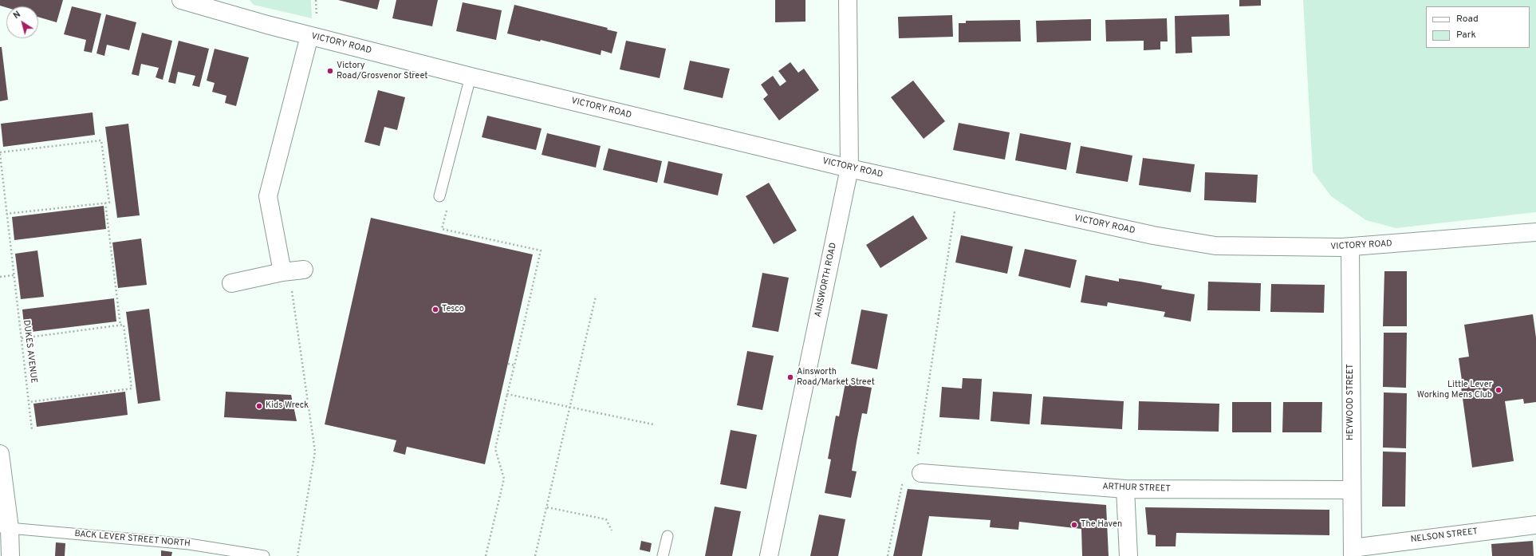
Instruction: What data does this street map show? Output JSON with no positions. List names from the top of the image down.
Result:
{
  "streets": {
    "street": [
      "VICTORY ROAD",
      "AINSWORTH ROAD",
      "HEYWOOD STREET",
      "ARTHUR STREET",
      "NELSON STREET"
    ],
    "lane": ["BACK LEVER STREET NORTH"],
    "path": ["DUKES AVENUE"]
  },
  "crossings": [
    ["VICTORY ROAD", "AINSWORTH ROAD"],
    ["VICTORY ROAD", "HEYWOOD STREET"],
    ["HEYWOOD STREET", "ARTHUR STREET"],
    ["HEYWOOD STREET", "NELSON STREET"]
  ],
  "places": [
    "Victory Road/Grosvenor Street",
    "Tesco",
    "Ainsworth Road/Market Street",
    "Little Lever Working Mens Club",
    "Kids Wreck",
    "The Haven"
  ],
  "legend": ["Road", "Park"],
  "north": "top left"
}
